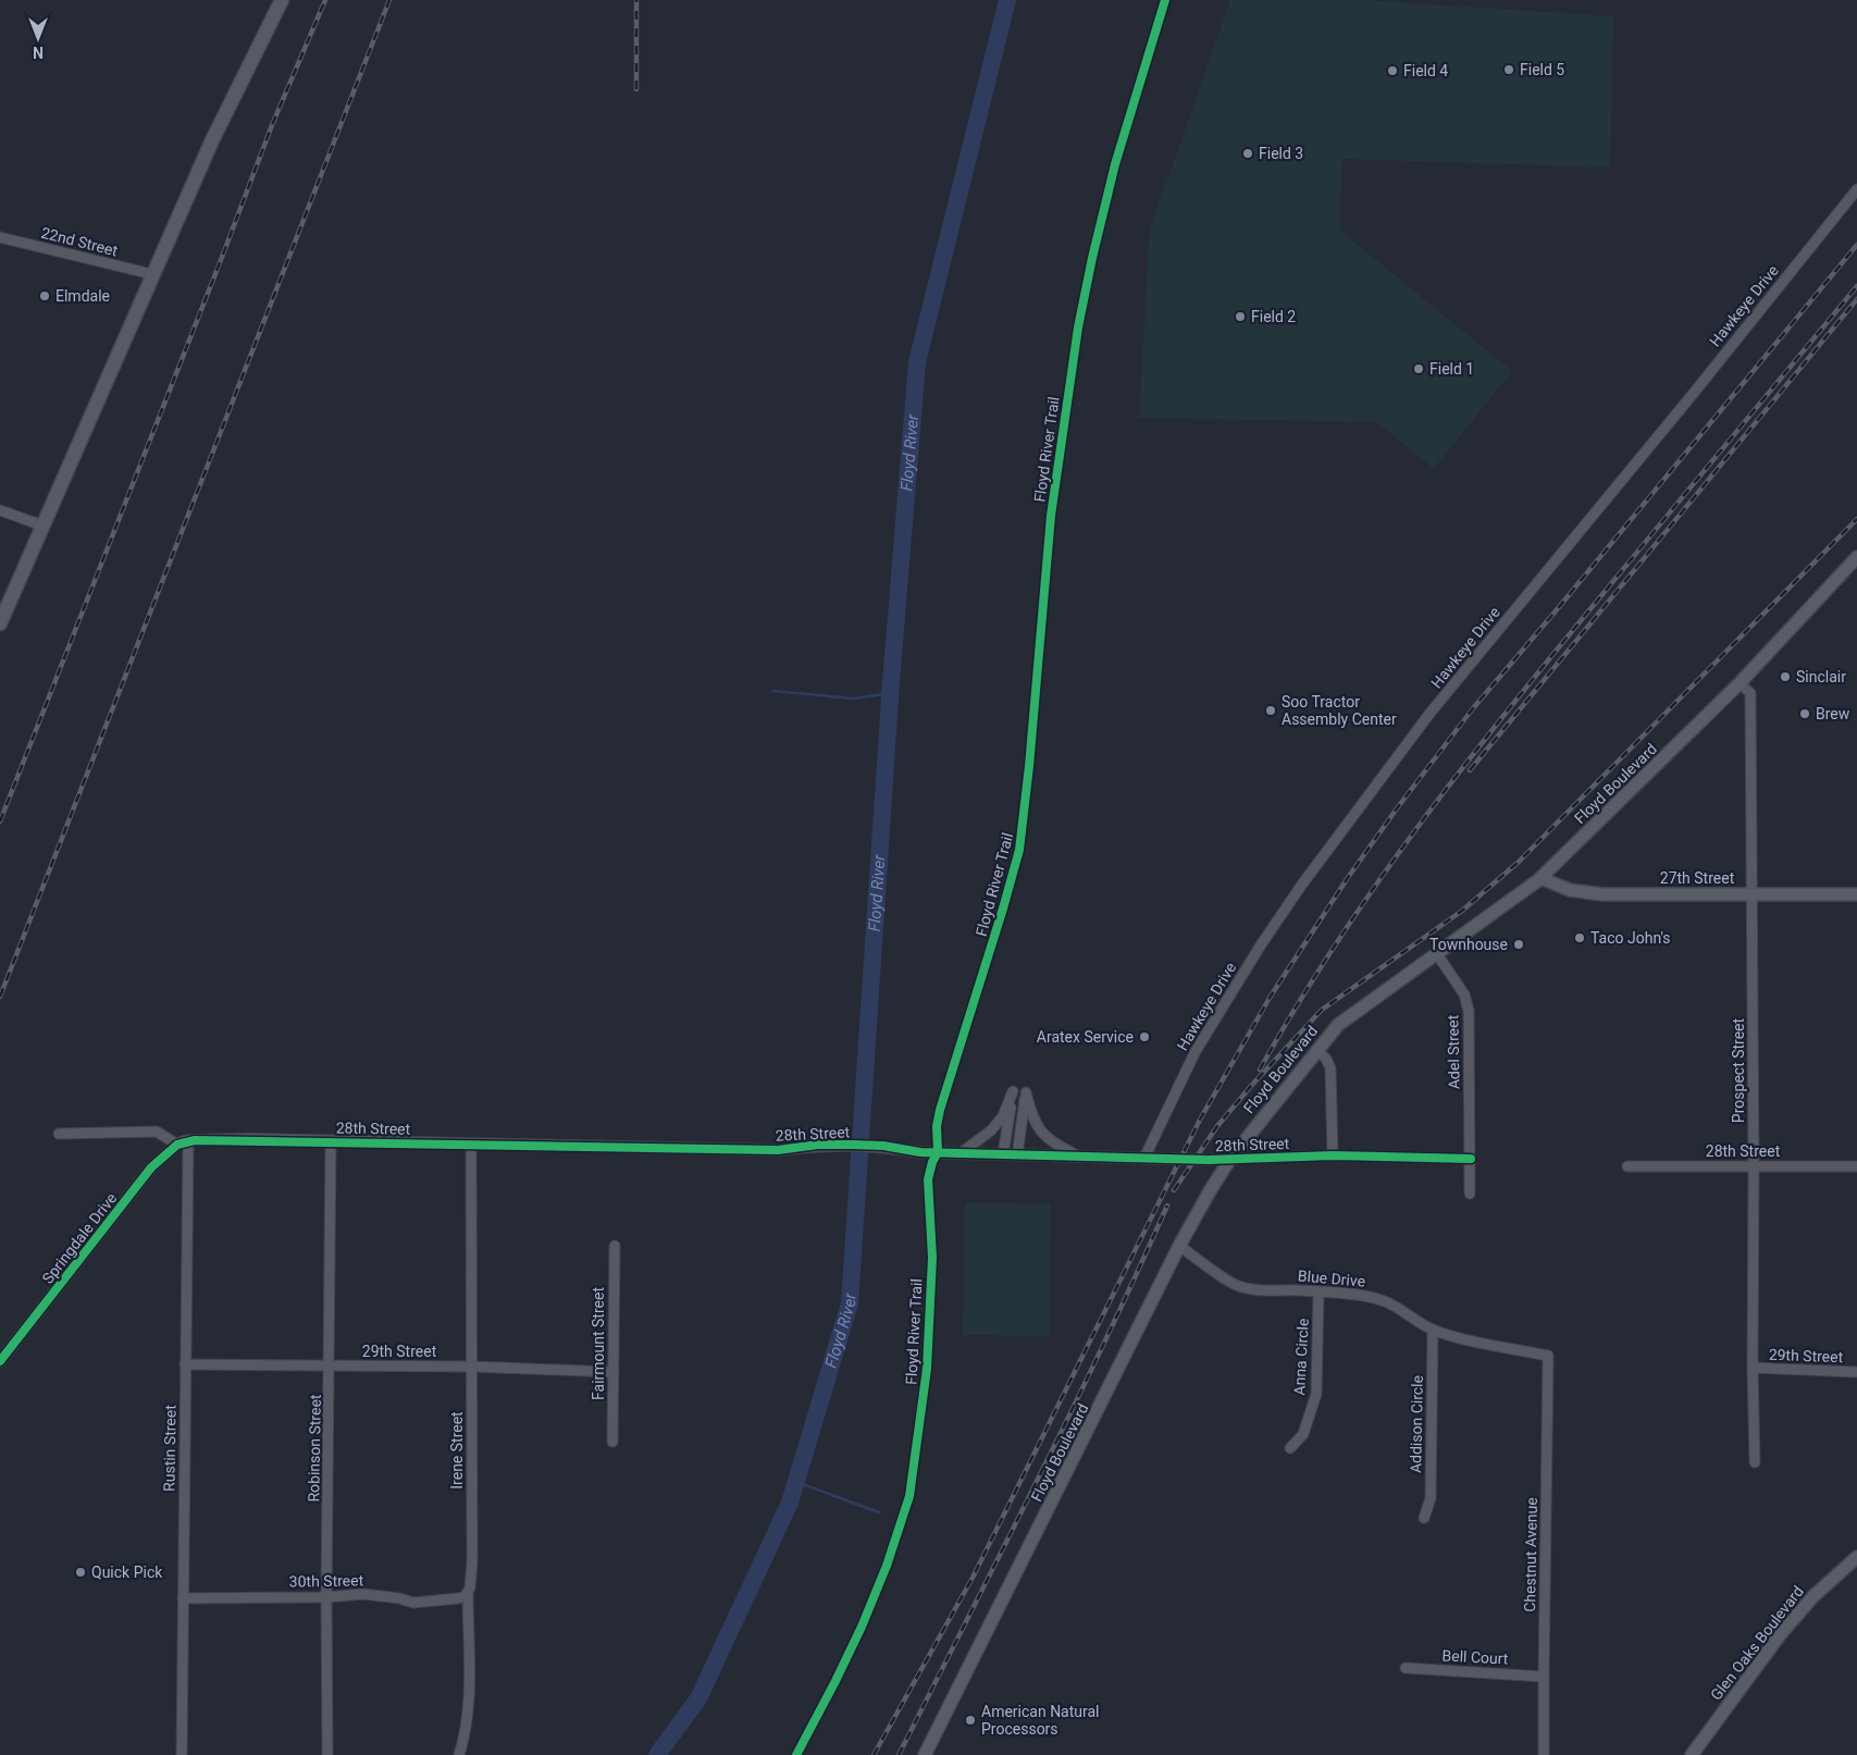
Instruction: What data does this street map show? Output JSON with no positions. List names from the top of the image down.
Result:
{
  "streets": {
    "main road": ["Floyd Boulevard", "27th Street", "Glen Oaks Boulevard"],
    "street": [
      "22nd Street",
      "Hawkeye Drive",
      "Adel Street",
      "Prospect Street",
      "28th Street",
      "Springdale Drive",
      "Blue Drive",
      "Fairmount Street",
      "29th Street",
      "Anna Circle",
      "Addison Circle",
      "Rustin Street",
      "Robinson Street",
      "Irene Street",
      "Chestnut Avenue",
      "30th Street",
      "Bell Court"
    ],
    "cycle path": ["Floyd River Trail"]
  },
  "crossings": [
    ["Hawkeye Drive", "28th Street"],
    ["Floyd Boulevard", "27th Street"],
    ["Floyd Boulevard", "Adel Street"],
    ["Floyd Boulevard", "Prospect Street"],
    ["Floyd Boulevard", "28th Street"],
    ["Floyd Boulevard", "Blue Drive"],
    ["27th Street", "Prospect Street"],
    ["Adel Street", "28th Street"],
    ["Prospect Street", "28th Street"],
    ["Prospect Street", "29th Street"],
    ["28th Street", "Springdale Drive"],
    ["28th Street", "Rustin Street"],
    ["28th Street", "Robinson Street"],
    ["28th Street", "Irene Street"],
    ["Springdale Drive", "Rustin Street"],
    ["Blue Drive", "Anna Circle"],
    ["Blue Drive", "Addison Circle"],
    ["Blue Drive", "Chestnut Avenue"],
    ["Fairmount Street", "29th Street"],
    ["29th Street", "Rustin Street"],
    ["29th Street", "Robinson Street"],
    ["29th Street", "Irene Street"],
    ["Rustin Street", "30th Street"],
    ["Robinson Street", "30th Street"],
    ["Irene Street", "30th Street"],
    ["Chestnut Avenue", "Bell Court"]
  ],
  "water": ["Floyd River"],
  "places": [
    "Field 5",
    "Field 4",
    "Field 3",
    "Elmdale",
    "Field 2",
    "Field 1",
    "Sinclair",
    "Soo Tractor Assembly Center",
    "Brew",
    "Taco John's",
    "Townhouse",
    "Aratex Service",
    "Quick Pick",
    "American Natural Processors"
  ],
  "north": "bottom"
}
